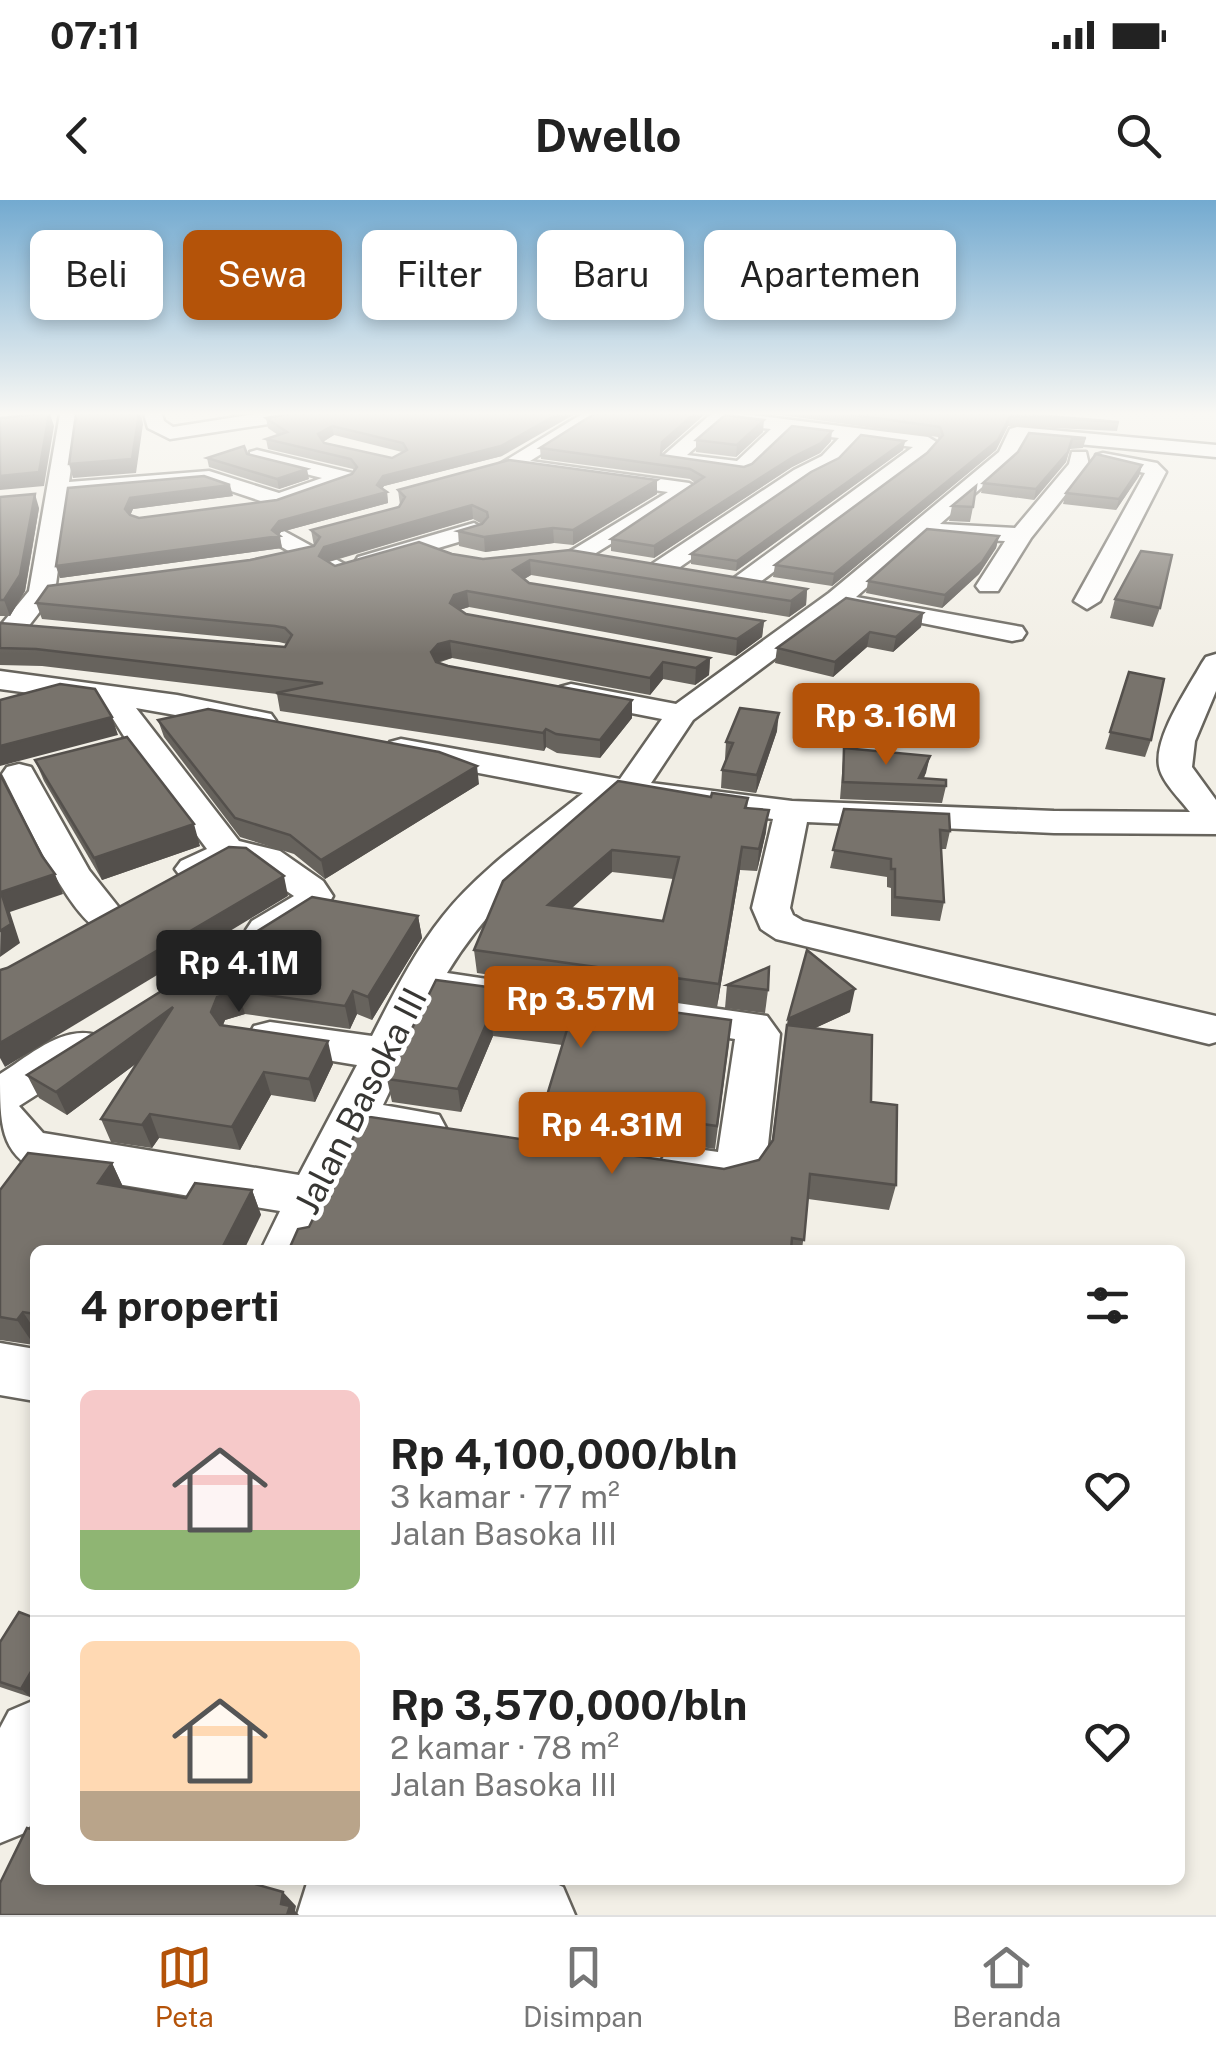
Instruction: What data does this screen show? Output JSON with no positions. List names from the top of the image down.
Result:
{
  "streets": {
    "street": ["Jalan Basoka III"]
  },
  "page": {
    "status": "07:11",
    "header": "Dwello",
    "chip": [
      "Beli",
      "Sewa",
      "Filter",
      "Baru",
      "Apartemen"
    ],
    "price": [
      "Rp 3.16M",
      "Rp 4.1M",
      "Rp 3.57M",
      "Rp 4.31M"
    ],
    "heading": "4 properti",
    "list": [
      {
        "name": "Rp 4,100,000/bln",
        "note": "3 kamar · 77 m² · Jalan Basoka III"
      },
      {
        "name": "Rp 3,570,000/bln",
        "note": "2 kamar · 78 m² · Jalan Basoka III"
      }
    ],
    "tabs": ["Peta", "Disimpan", "Beranda"]
  }
}
